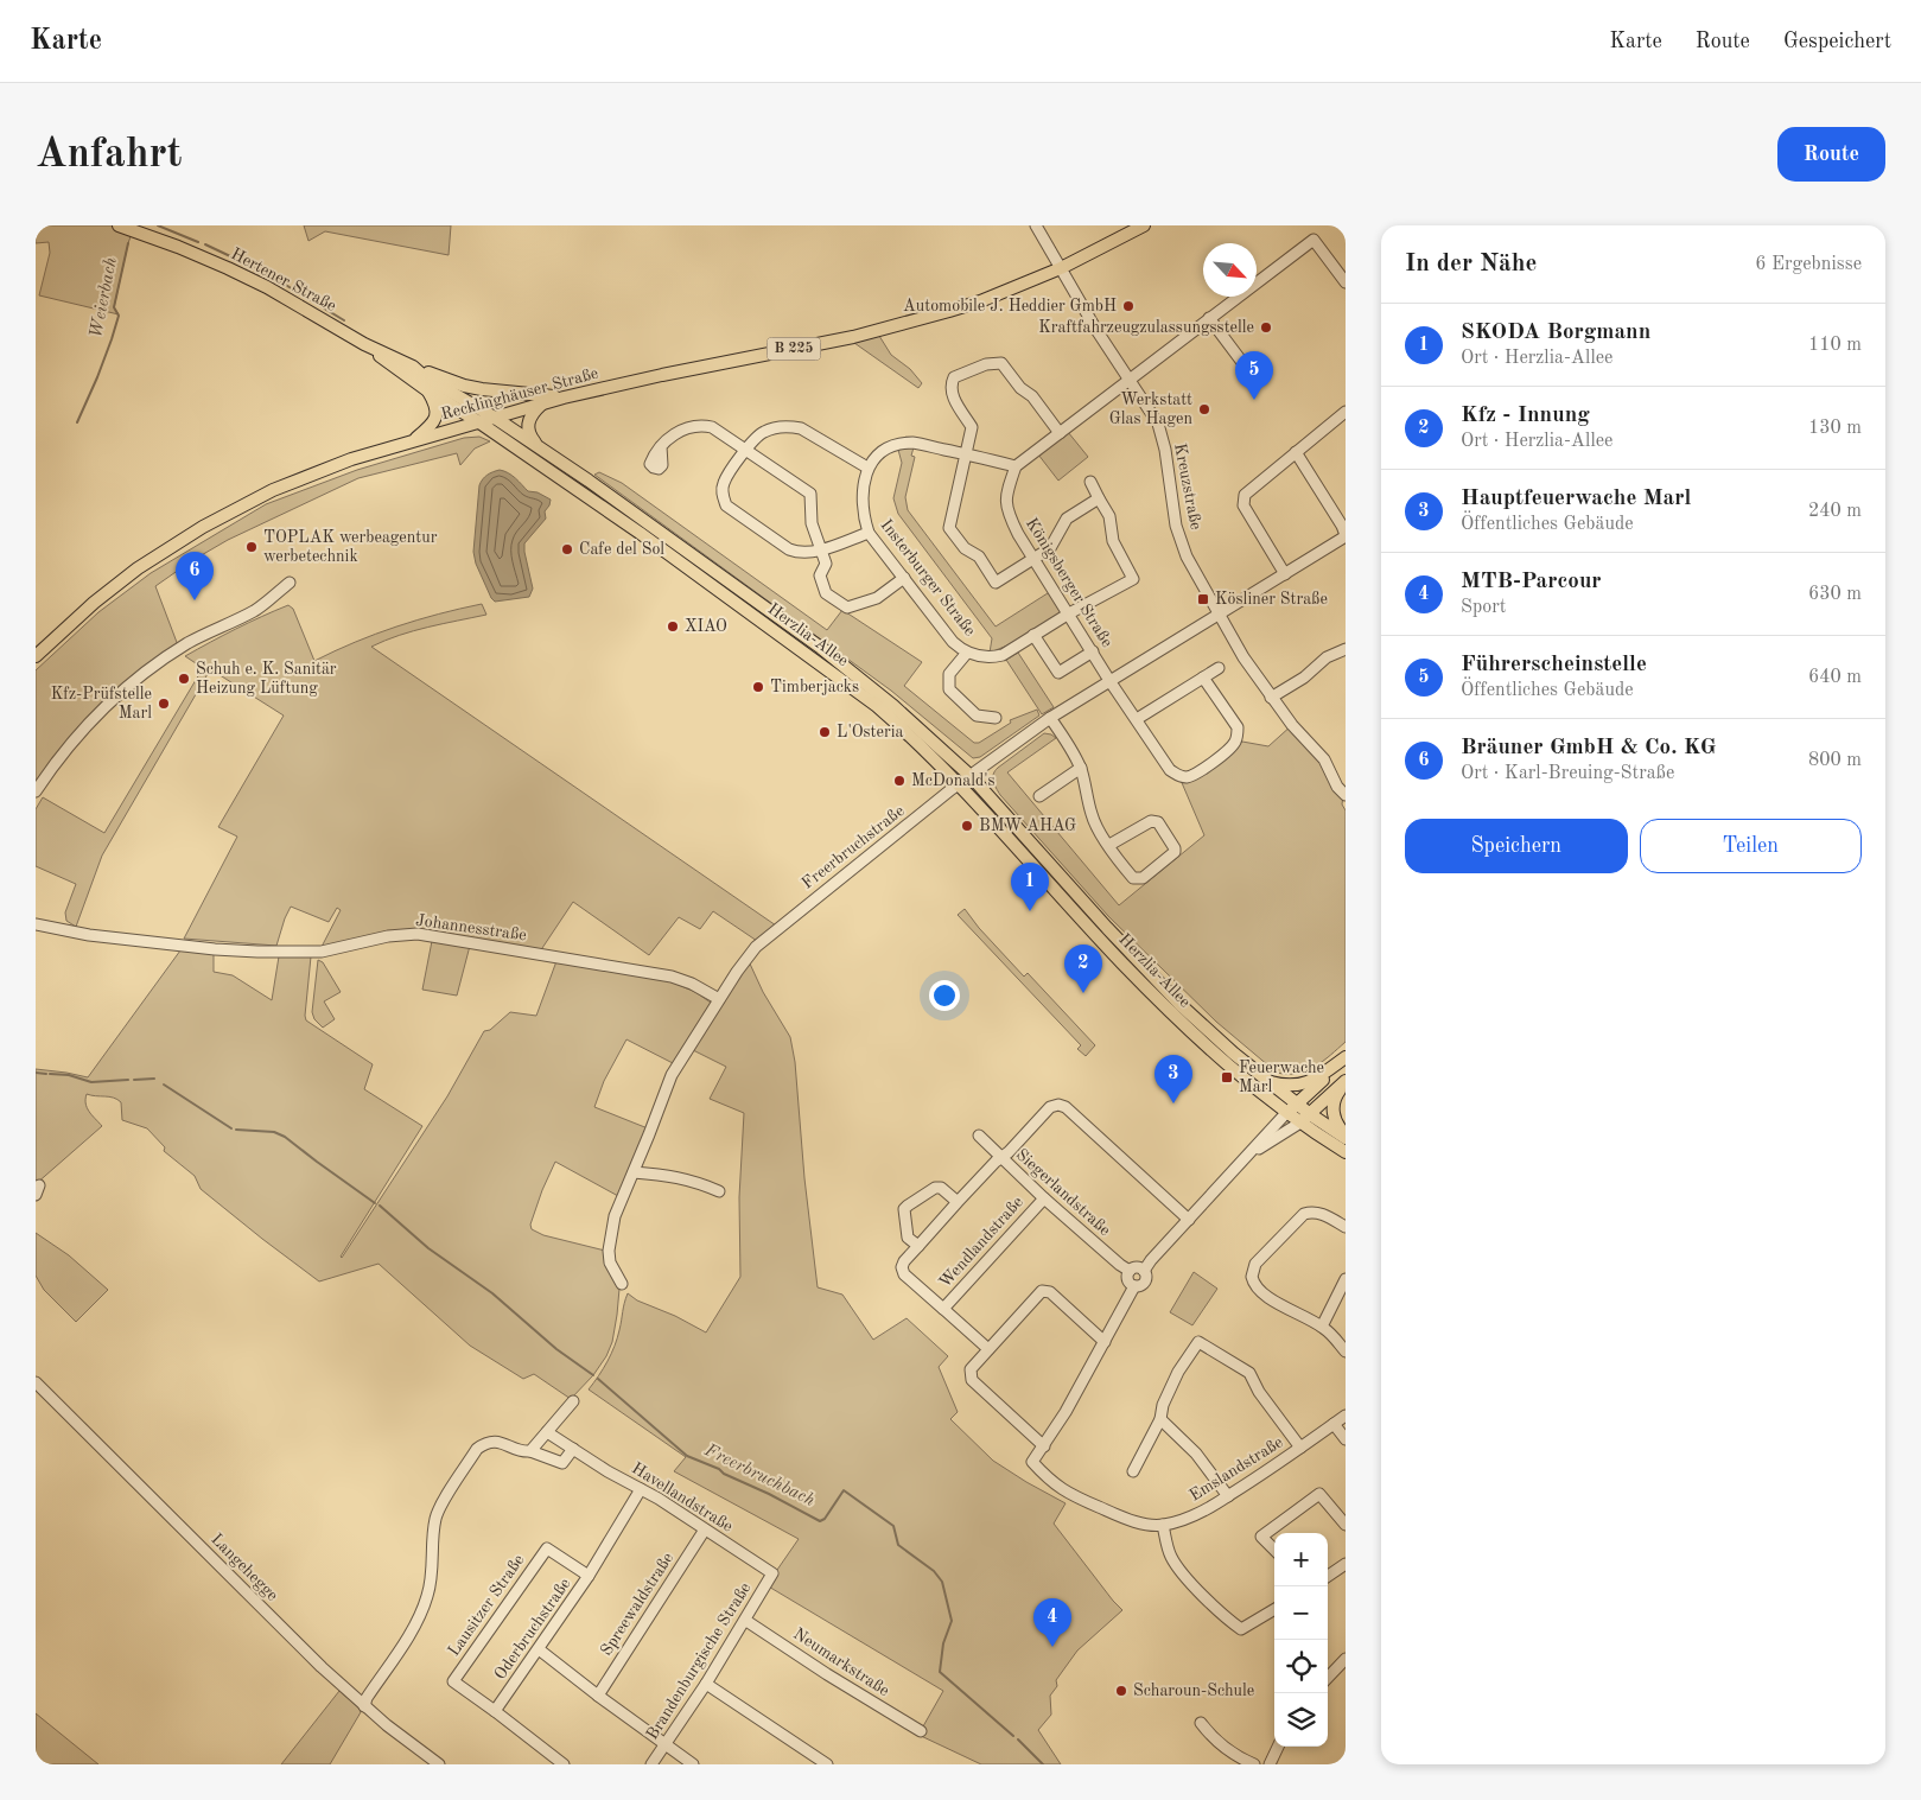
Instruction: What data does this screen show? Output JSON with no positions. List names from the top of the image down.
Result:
{
  "streets": {
    "main road": [
      "Hertener Straße",
      "B 225",
      "Recklinghäuser Straße",
      "Herzlia-Allee"
    ],
    "street": [
      "Kreuzstraße",
      "Insterburger Straße",
      "Königsberger Straße",
      "Freerbruchstraße",
      "Johannesstraße",
      "Siegerlandstraße",
      "Wendlandstraße",
      "Emslandstraße",
      "Havellandstraße",
      "Langehegge",
      "Spreewaldstraße",
      "Lausitzer Straße",
      "Oderbruchstraße",
      "Brandenburgische Straße",
      "Neumarkstraße"
    ]
  },
  "crossings": [
    ["Hertener Straße", "Recklinghäuser Straße"],
    ["Hertener Straße", "Herzlia-Allee"],
    ["B 225", "Recklinghäuser Straße"],
    ["B 225", "Kreuzstraße"],
    ["Recklinghäuser Straße", "Kreuzstraße"],
    ["Recklinghäuser Straße", "Herzlia-Allee"],
    ["Kreuzstraße", "Freerbruchstraße"],
    ["Insterburger Straße", "Königsberger Straße"],
    ["Königsberger Straße", "Freerbruchstraße"],
    ["Herzlia-Allee", "Freerbruchstraße"],
    ["Freerbruchstraße", "Johannesstraße"],
    ["Siegerlandstraße", "Wendlandstraße"],
    ["Havellandstraße", "Spreewaldstraße"],
    ["Havellandstraße", "Oderbruchstraße"],
    ["Havellandstraße", "Brandenburgische Straße"],
    ["Lausitzer Straße", "Oderbruchstraße"],
    ["Brandenburgische Straße", "Neumarkstraße"]
  ],
  "water": ["Weierbach", "Freerbruchbach"],
  "places": {
    "other": [
      "Automobile J. Heddier GmbH",
      "Kraftfahrzeugzulassungsstelle",
      "Werkstatt Glas Hagen",
      "TOPLAK werbeagentur werbetechnik",
      "Cafe del Sol",
      "XIAO",
      "Schuh e. K. Sanitär Heizung Lüftung",
      "Timberjacks",
      "Kfz-Prüfstelle Marl",
      "L'Osteria",
      "McDonald's",
      "BMW AHAG",
      "Scharoun-Schule"
    ],
    "transit": ["Kösliner Straße", "Feuerwache Marl"]
  },
  "north": "bottom right",
  "page": {
    "header": "Karte",
    "nav": ["Karte", "Route", "Gespeichert"],
    "buttons": [
      "Route",
      ["Speichern", "Teilen"]
    ],
    "title": "Anfahrt",
    "heading": ["In der Nähe", "6 Ergebnisse"],
    "list": [
      {
        "mark": "1",
        "name": "SKODA Borgmann",
        "note": "Ort · Herzlia-Allee",
        "value": "110 m"
      },
      {
        "mark": "2",
        "name": "Kfz - Innung",
        "note": "Ort · Herzlia-Allee",
        "value": "130 m"
      },
      {
        "mark": "3",
        "name": "Hauptfeuerwache Marl",
        "note": "Öffentliches Gebäude",
        "value": "240 m"
      },
      {
        "mark": "4",
        "name": "MTB-Parcour",
        "note": "Sport",
        "value": "630 m"
      },
      {
        "mark": "5",
        "name": "Führerscheinstelle",
        "note": "Öffentliches Gebäude",
        "value": "640 m"
      },
      {
        "mark": "6",
        "name": "Bräuner GmbH & Co. KG",
        "note": "Ort · Karl-Breuing-Straße",
        "value": "800 m"
      }
    ],
    "pins": [
      "5",
      "6",
      "1",
      "2",
      "3",
      "4"
    ],
    "map_buttons": ["+", "−"]
  }
}
